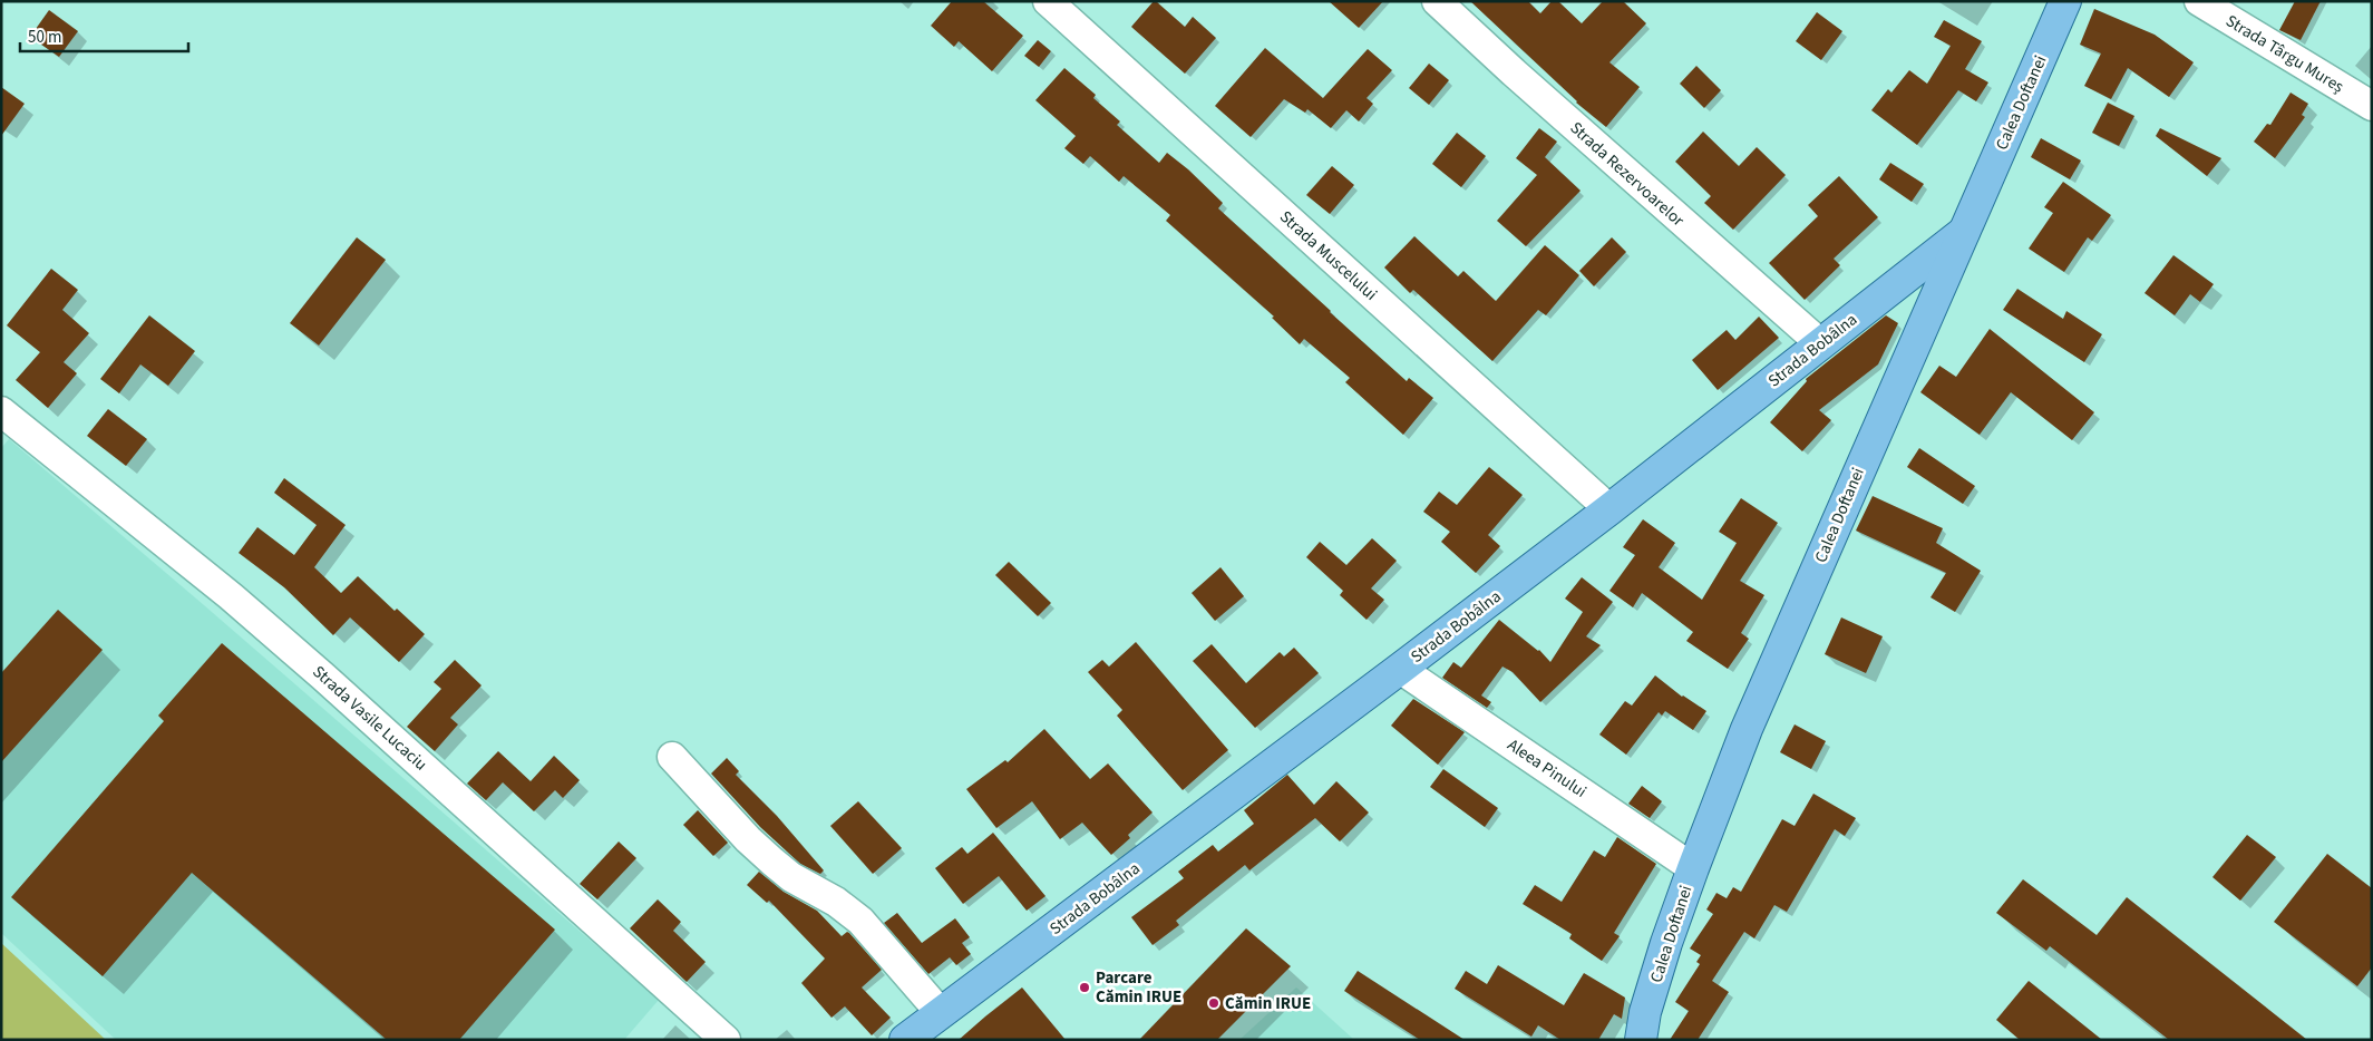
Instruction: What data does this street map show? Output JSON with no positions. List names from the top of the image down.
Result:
{
  "streets": {
    "main road": ["Calea Doftanei", "Strada Bobâlna"],
    "street": [
      "Strada Târgu Mureș",
      "Strada Rezervoarelor",
      "Strada Muscelului",
      "Strada Vasile Lucaciu",
      "Aleea Pinului"
    ]
  },
  "crossings": [
    ["Calea Doftanei", "Strada Bobâlna"],
    ["Calea Doftanei", "Aleea Pinului"],
    ["Strada Rezervoarelor", "Strada Bobâlna"],
    ["Strada Muscelului", "Strada Bobâlna"],
    ["Strada Bobâlna", "Aleea Pinului"]
  ],
  "places": ["Parcare Cămin IRUE", "Cămin IRUE"],
  "scale_bar": "50 m"
}
